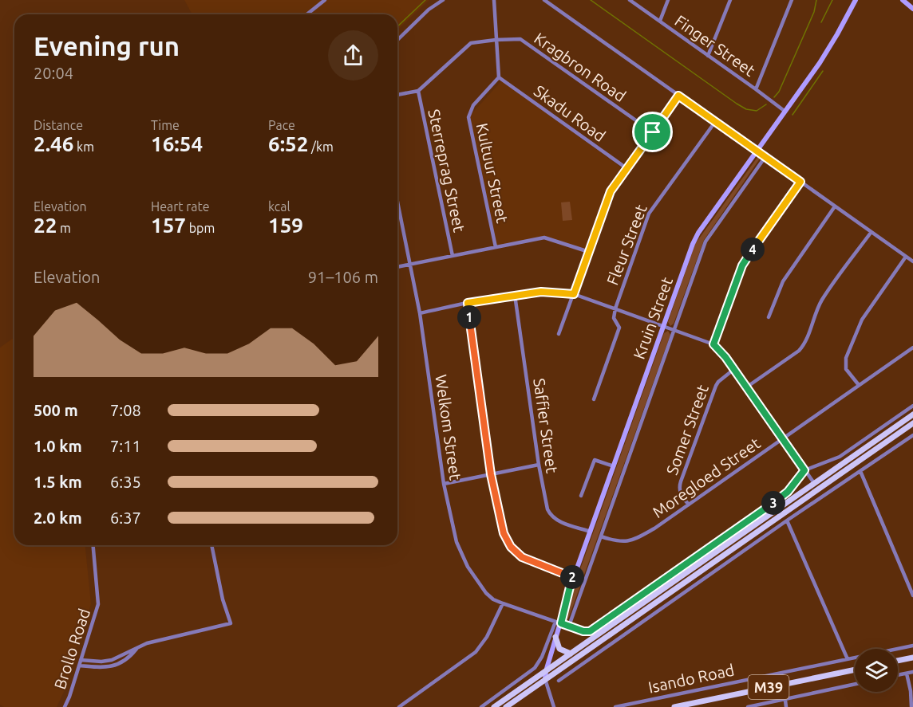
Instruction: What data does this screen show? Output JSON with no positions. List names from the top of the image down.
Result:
{
  "streets": {
    "main road": ["Kruin Street", "Isando Road", "M39"],
    "street": [
      "Finger Street",
      "Kragbron Road",
      "Skadu Road",
      "Sterreprag Street",
      "Kultuur Street",
      "Fleur Street",
      "Saffier Street",
      "Welkom Street",
      "Somer Street",
      "Moregloed Street",
      "Brollo Road"
    ]
  },
  "crossings": [
    ["Finger Street", "Kruin Street"],
    ["Kragbron Road", "Sterreprag Street"],
    ["Skadu Road", "Kultuur Street"],
    ["Kruin Street", "Saffier Street"],
    ["Kruin Street", "Welkom Street"],
    ["Kruin Street", "Moregloed Street"],
    ["Somer Street", "Moregloed Street"]
  ],
  "page": {
    "heading": ["Evening run", "20:04"],
    "stats": [
      ["Distance", "2.46 km"],
      ["Time", "16:54"],
      ["Pace", "6:52 /km"],
      ["Elevation", "22 m"],
      ["Heart rate", "157 bpm"],
      ["kcal", "159"]
    ],
    "pins": [
      "4",
      "1",
      "3",
      "2"
    ],
    "chart": ["Elevation", "91–106 m"],
    "list": [
      {
        "name": "500 m",
        "note": "7:08"
      },
      {
        "name": "1.0 km",
        "note": "7:11"
      },
      {
        "name": "1.5 km",
        "note": "6:35"
      },
      {
        "name": "2.0 km",
        "note": "6:37"
      }
    ]
  }
}
